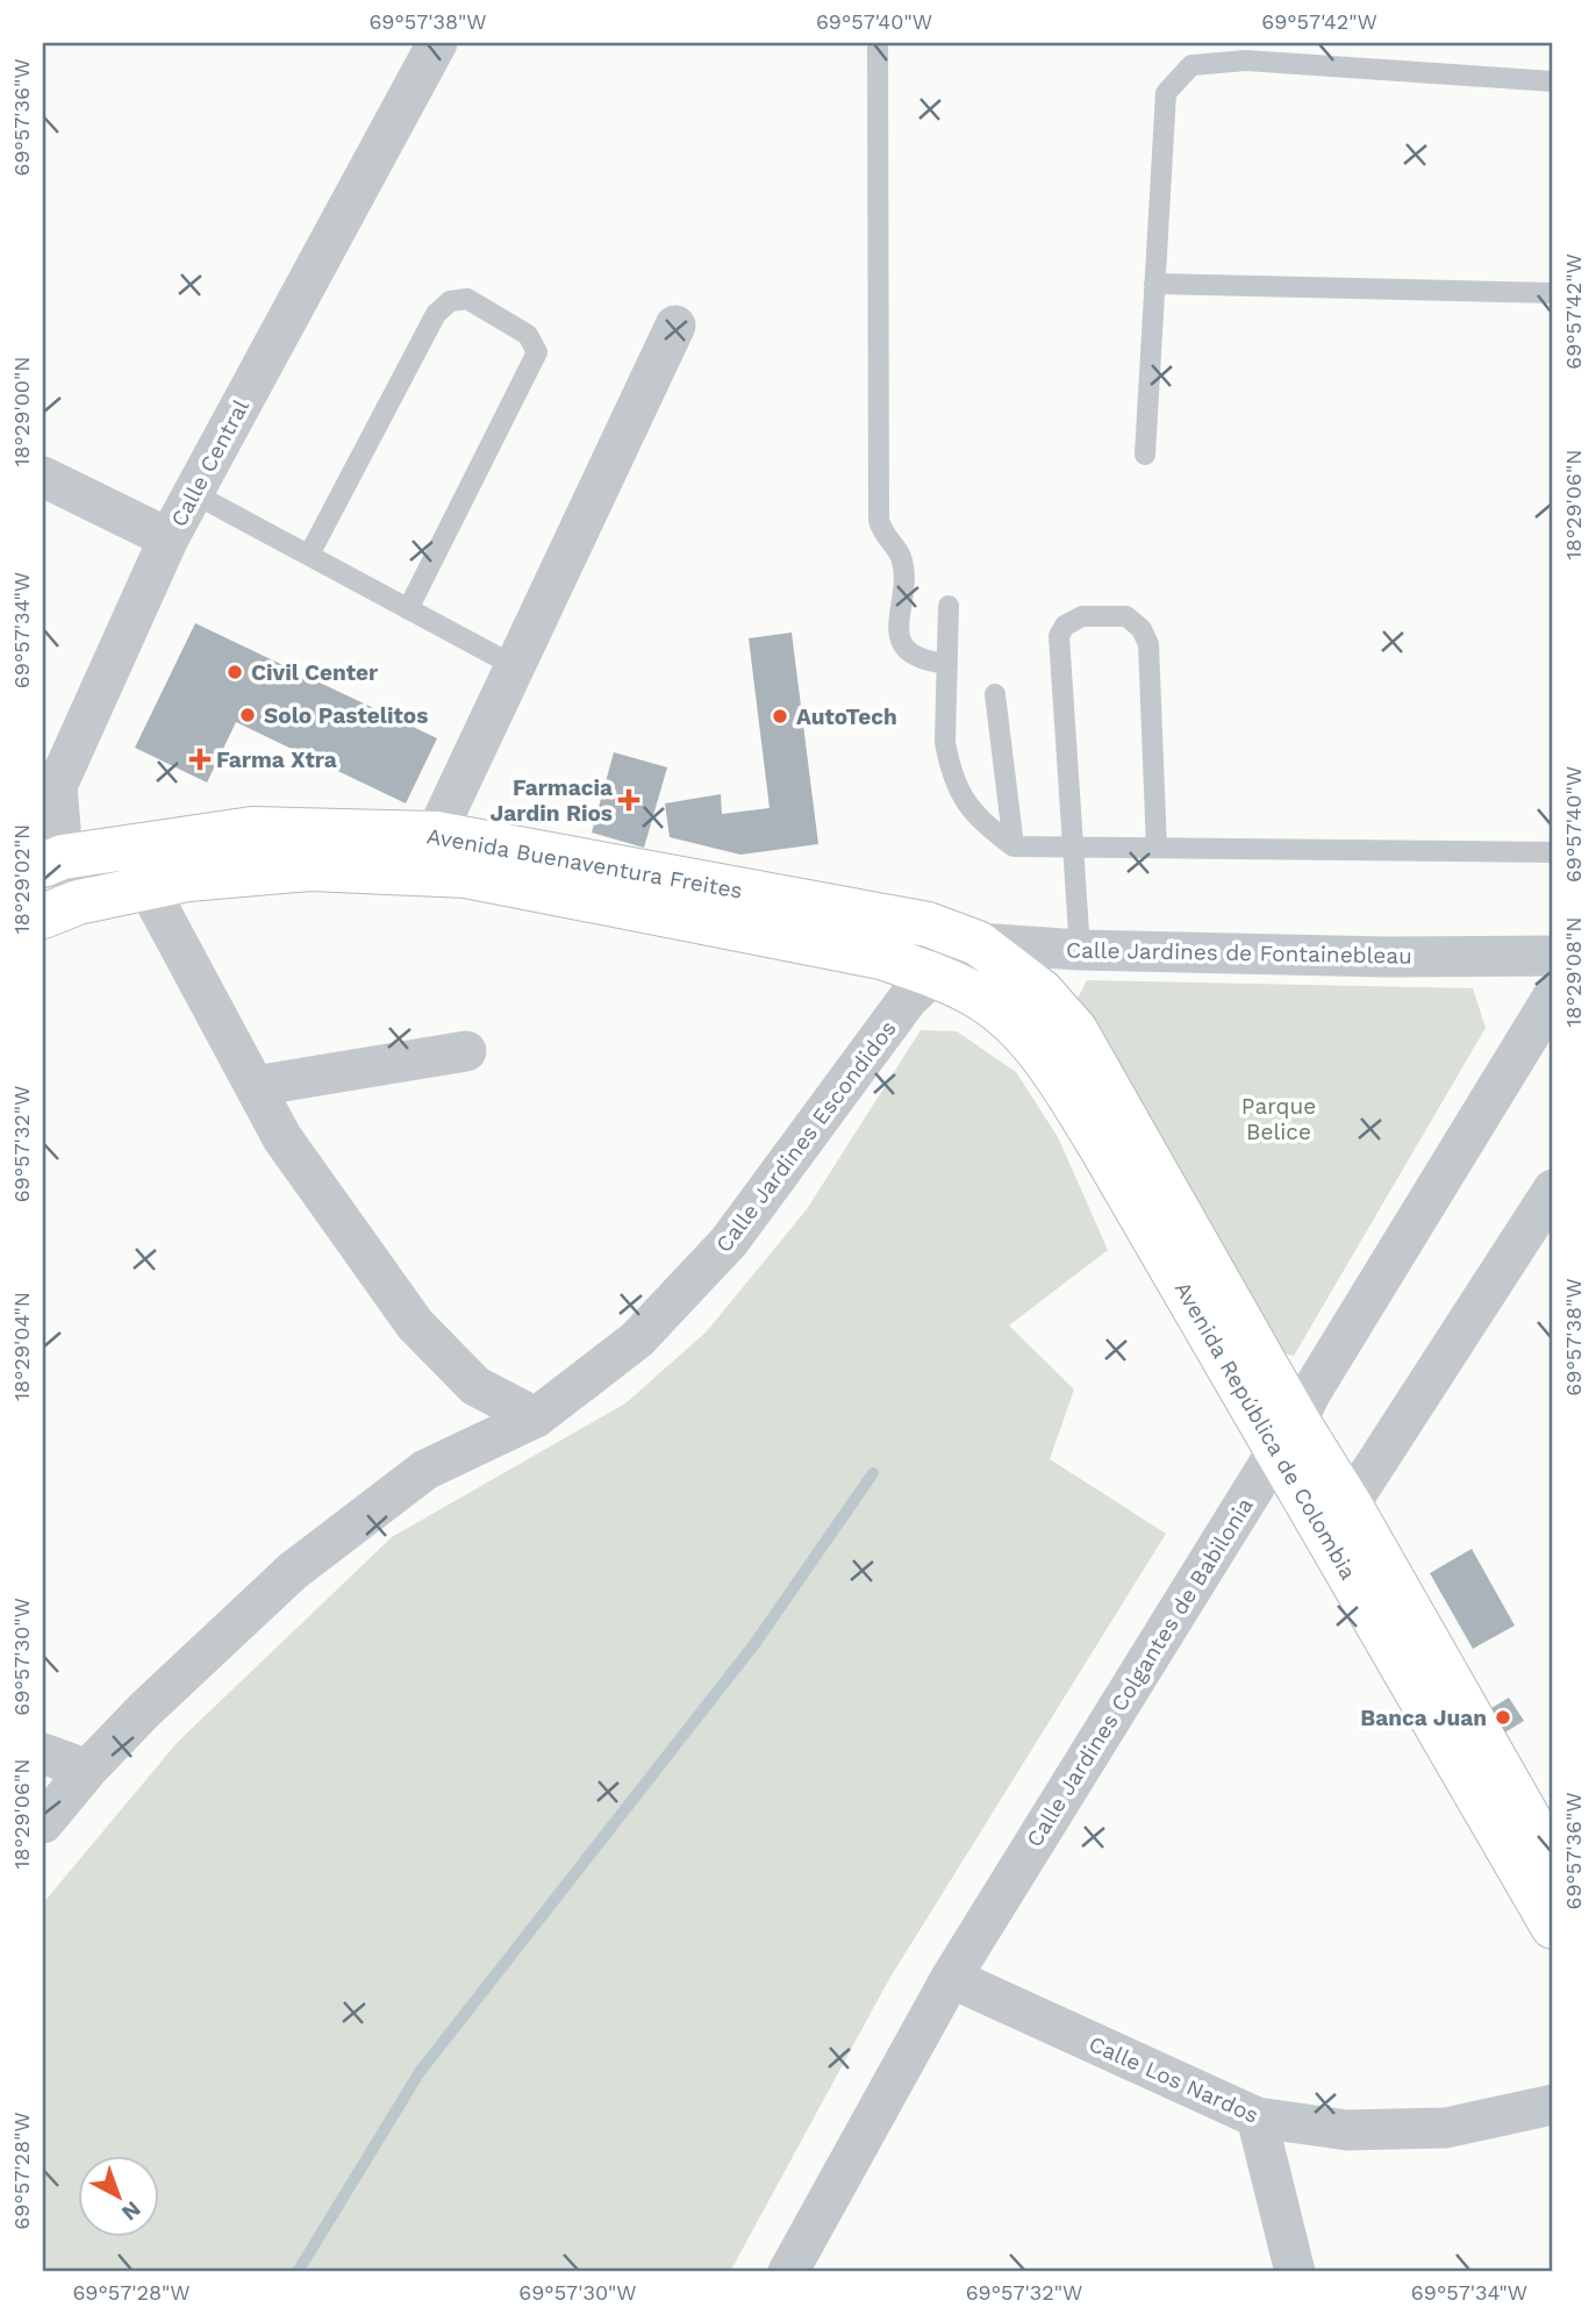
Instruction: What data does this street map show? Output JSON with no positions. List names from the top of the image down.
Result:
{
  "streets": {
    "main road": ["Avenida Buenaventura Freites", "Avenida República de Colombia"],
    "street": [
      "Calle Central",
      "Calle Jardines de Fontainebleau",
      "Calle Jardines Escondidos",
      "Calle Jardines Colgantes de Babilonia",
      "Calle Los Nardos"
    ]
  },
  "crossings": [
    ["Calle Central", "Avenida Buenaventura Freites"],
    ["Avenida Buenaventura Freites", "Calle Jardines de Fontainebleau"],
    ["Avenida Buenaventura Freites", "Calle Jardines Escondidos"],
    ["Avenida Buenaventura Freites", "Avenida República de Colombia"],
    ["Calle Jardines de Fontainebleau", "Avenida República de Colombia"],
    ["Calle Jardines Escondidos", "Avenida República de Colombia"],
    ["Avenida República de Colombia", "Calle Jardines Colgantes de Babilonia"],
    ["Calle Jardines Colgantes de Babilonia", "Calle Los Nardos"]
  ],
  "parks": ["Parque Belice"],
  "places": {
    "other": [
      "Civil Center",
      "Solo Pastelitos",
      "AutoTech",
      "Banca Juan"
    ],
    "health": ["Farma Xtra", "Farmacia Jardin Rios"]
  },
  "north": "bottom right",
  "coordinates": [
    "69°57'38\"W",
    "69°57'40\"W",
    "69°57'42\"W",
    "69°57'36\"W",
    "18°29'00\"N",
    "18°29'06\"N",
    "69°57'34\"W",
    "18°29'02\"N",
    "18°29'08\"N",
    "69°57'32\"W",
    "18°29'04\"N",
    "69°57'30\"W",
    "69°57'28\"W"
  ]
}
